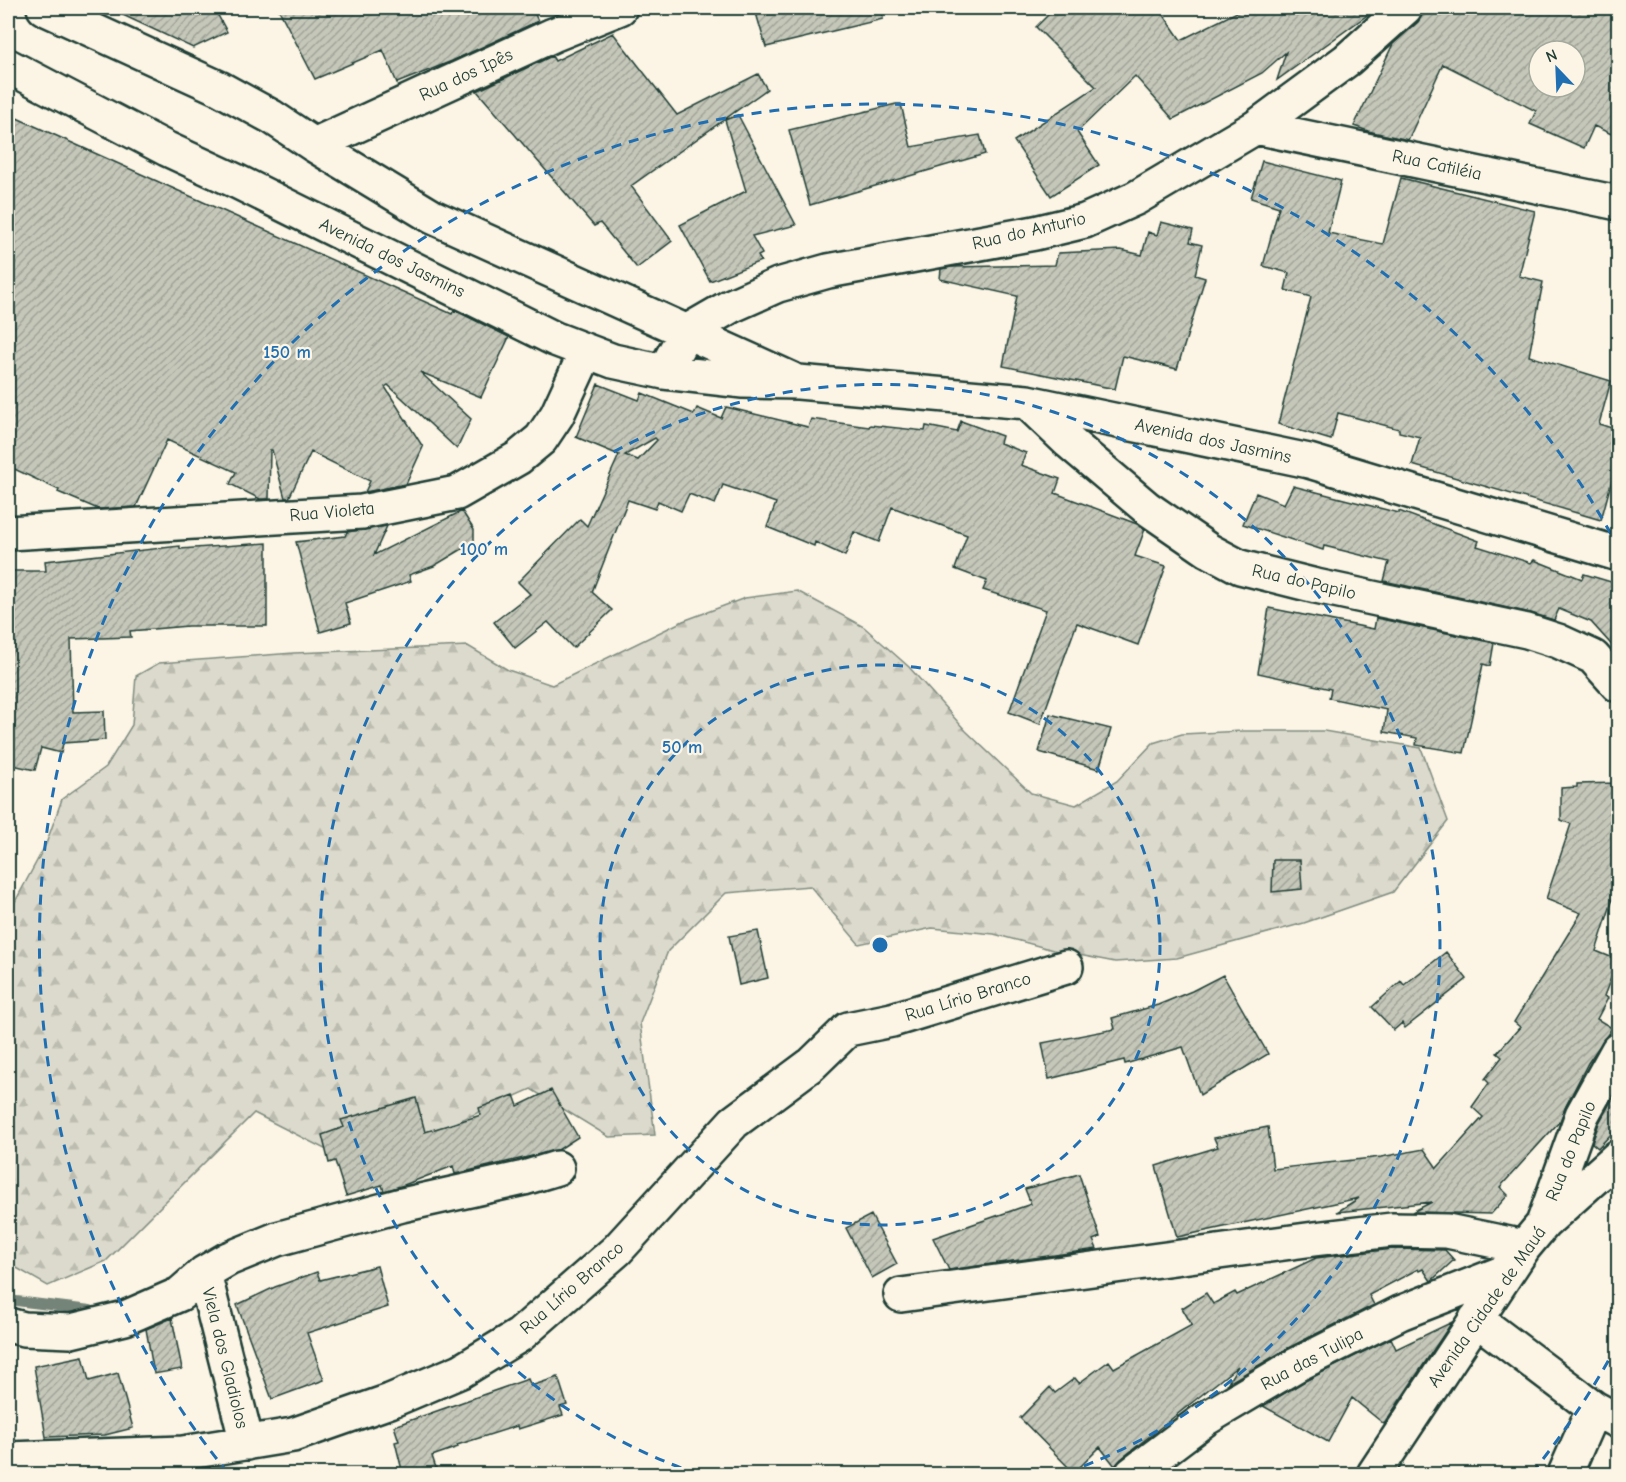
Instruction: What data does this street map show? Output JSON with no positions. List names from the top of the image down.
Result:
{
  "streets": {
    "street": [
      "Rua dos Ipês",
      "Rua Catiléia",
      "Rua do Anturio",
      "Avenida dos Jasmins",
      "Rua Violeta",
      "Rua do Papilo",
      "Rua Lírio Branco",
      "Avenida Cidade de Mauá",
      "Viela dos Gladiolos",
      "Rua das Tulipa"
    ]
  },
  "crossings": [
    ["Rua dos Ipês", "Avenida dos Jasmins"],
    ["Rua Catiléia", "Rua do Anturio"],
    ["Rua do Anturio", "Avenida dos Jasmins"],
    ["Avenida dos Jasmins", "Rua Violeta"],
    ["Avenida dos Jasmins", "Rua do Papilo"],
    ["Rua do Papilo", "Avenida Cidade de Mauá"],
    ["Rua do Papilo", "Rua das Tulipa"],
    ["Rua Lírio Branco", "Viela dos Gladiolos"],
    ["Avenida Cidade de Mauá", "Rua das Tulipa"]
  ],
  "north": "top left",
  "rings": ["150 m", "100 m", "50 m"]
}
